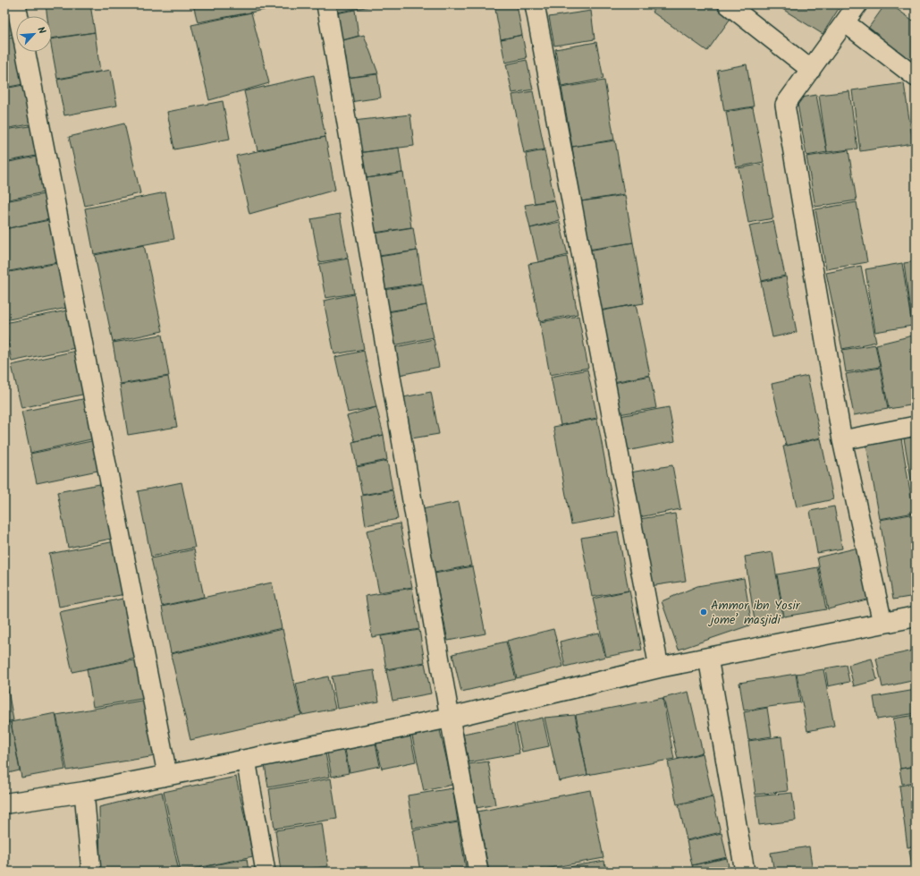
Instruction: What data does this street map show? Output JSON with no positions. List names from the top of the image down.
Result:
{
  "places": ["Ammor ibn Yosir jome’ masjidi"],
  "north": "top right"
}
